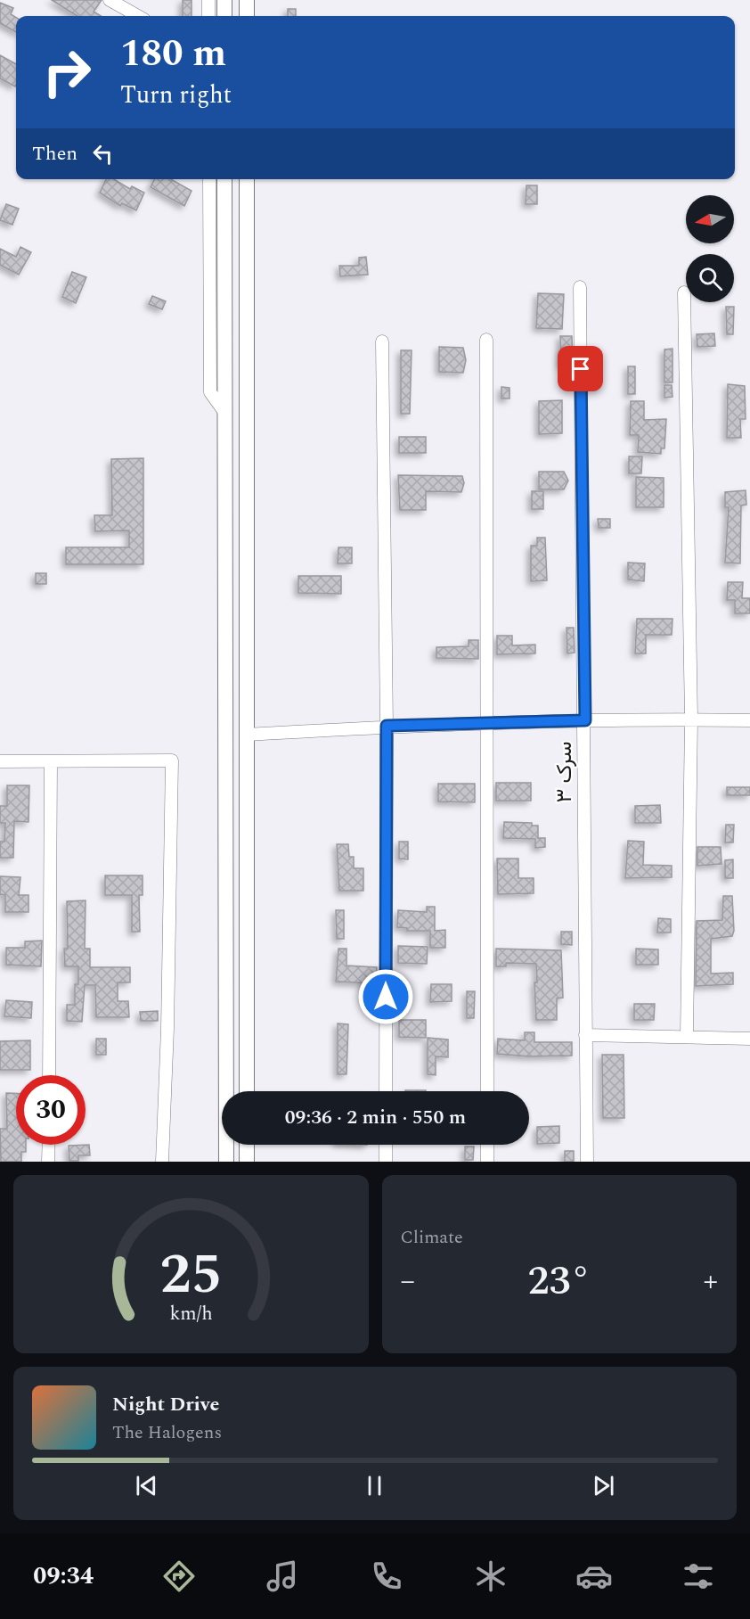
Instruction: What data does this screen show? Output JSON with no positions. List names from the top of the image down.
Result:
{
  "streets": {
    "street": ["سرک ۳"]
  },
  "north": "left",
  "page": {
    "turn": ["180 m", "Turn right"],
    "then": "Then",
    "limit": "30",
    "trip": "09:36 · 2 min · 550 m",
    "tile": "Climate",
    "heat": ["−", "23°", "+"],
    "song": ["Night Drive", "The Halogens"],
    "tabs": "09:34",
    "gauge": ["25", "km/h"]
  }
}
